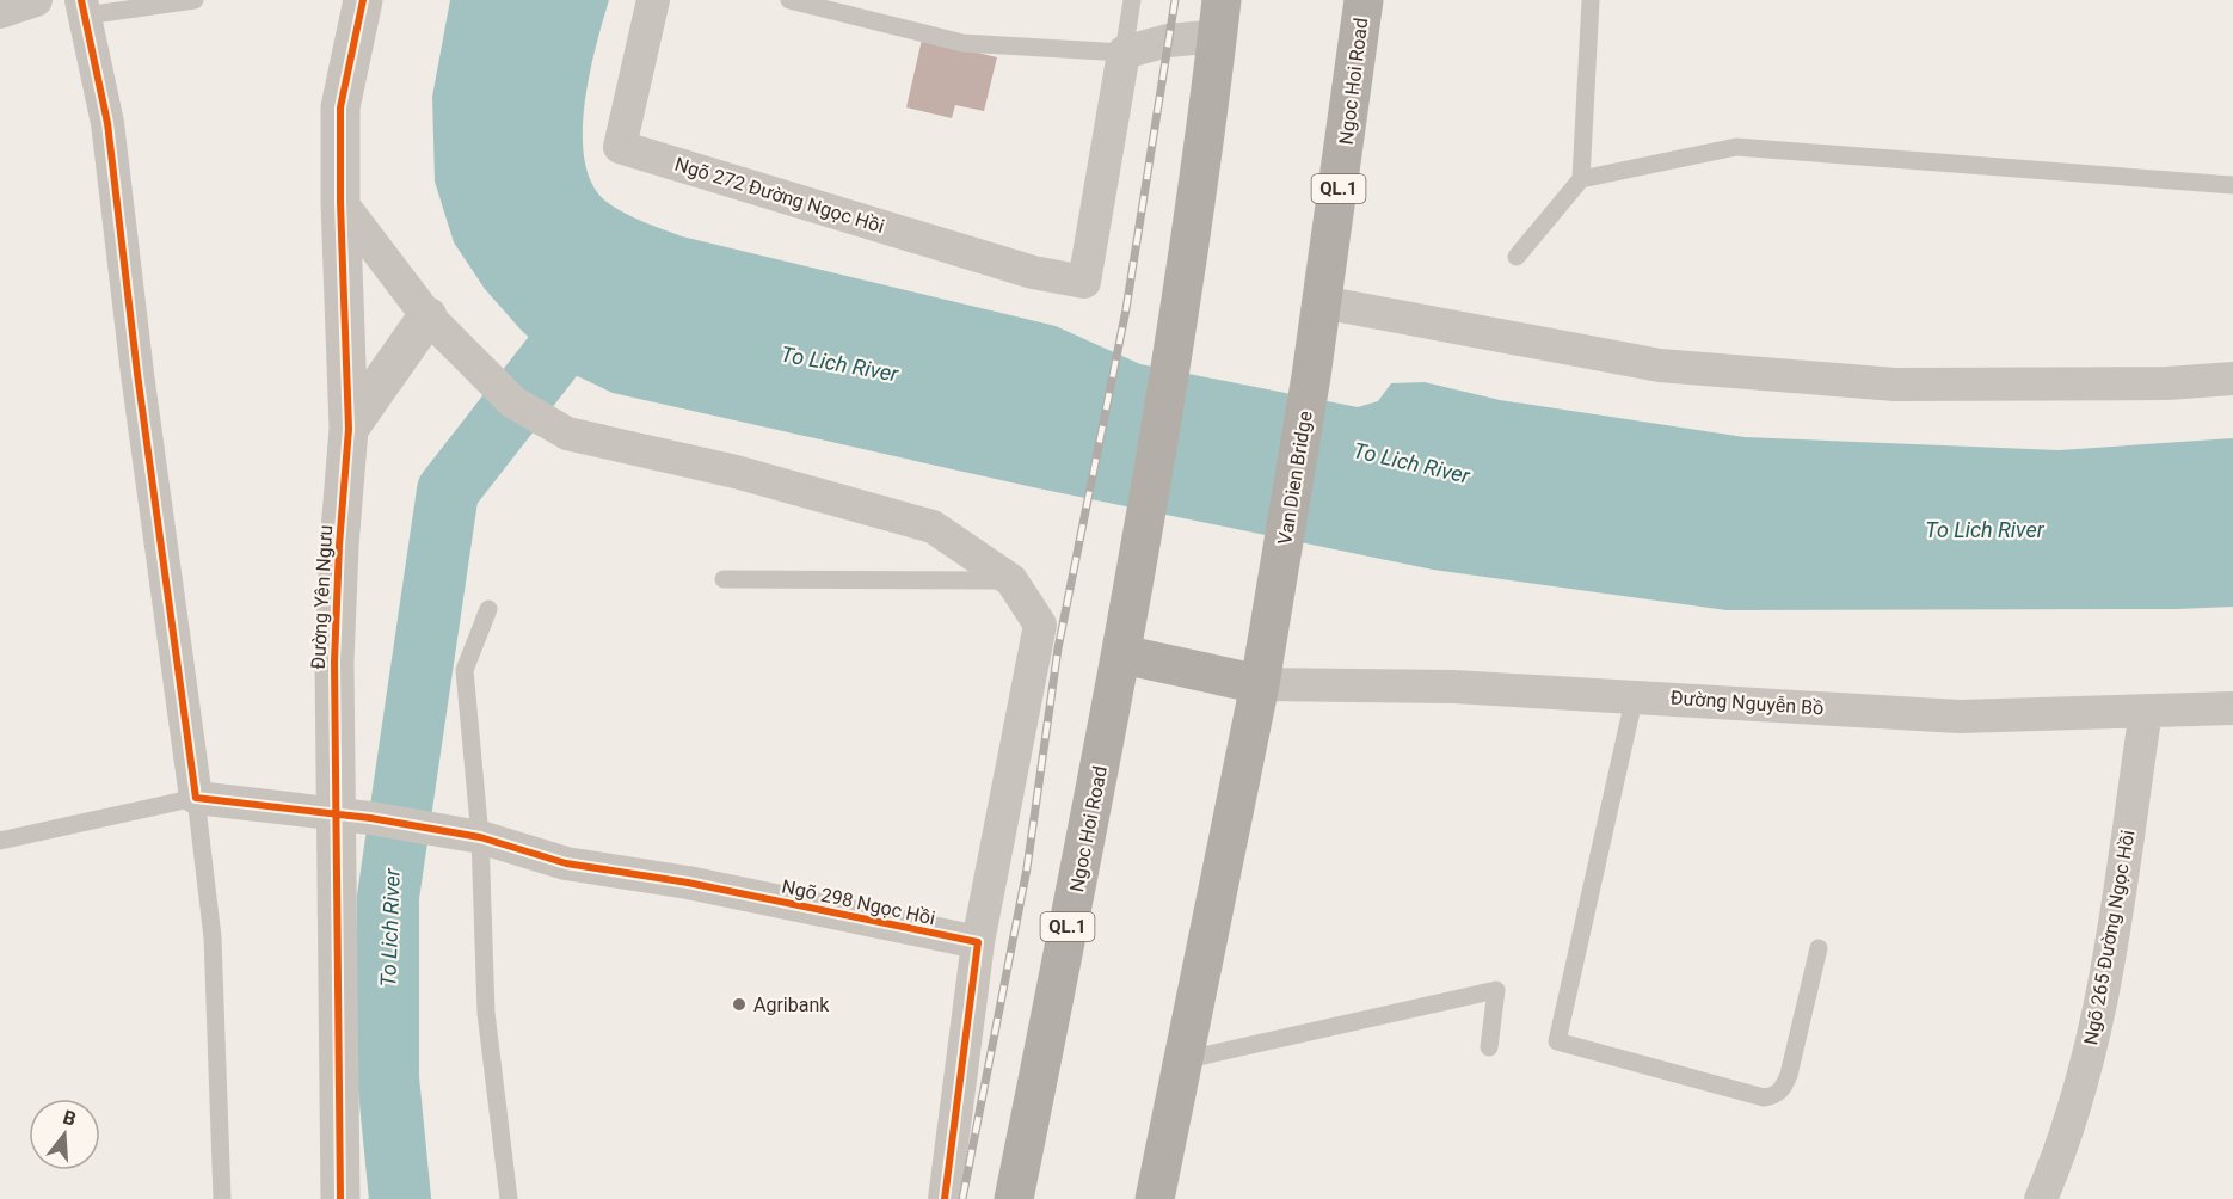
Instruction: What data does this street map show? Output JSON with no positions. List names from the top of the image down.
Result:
{
  "streets": {
    "highway": ["Ngoc Hoi Road", "QL.1", "Van Dien Bridge"],
    "street": [
      "Ngõ 272 Đường Ngọc Hồi",
      "Đường Yên Ngưu",
      "Đường Nguyễn Bồ",
      "Ngõ 298 Ngọc Hồi",
      "Ngõ 265 Đường Ngọc Hồi"
    ]
  },
  "crossings": [
    ["Ngoc Hoi Road", "Van Dien Bridge"],
    ["QL.1", "Van Dien Bridge"],
    ["QL.1", "Đường Nguyễn Bồ"],
    ["Van Dien Bridge", "Đường Nguyễn Bồ"],
    ["Đường Yên Ngưu", "Ngõ 298 Ngọc Hồi"],
    ["Đường Nguyễn Bồ", "Ngõ 265 Đường Ngọc Hồi"]
  ],
  "water": ["To Lich River"],
  "places": ["Agribank"],
  "north": "top"
}
